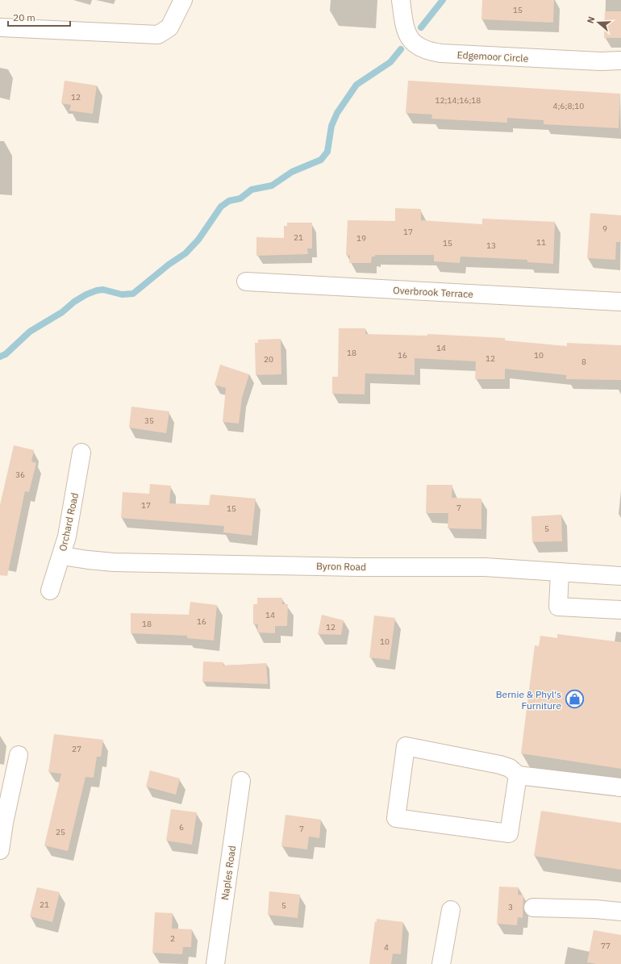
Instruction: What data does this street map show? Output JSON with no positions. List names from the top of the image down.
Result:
{
  "streets": {
    "street": [
      "Edgemoor Circle",
      "Overbrook Terrace",
      "Orchard Road",
      "Byron Road",
      "Naples Road"
    ]
  },
  "crossings": [
    ["Orchard Road", "Byron Road"]
  ],
  "places": {
    "shop": ["Bernie & Phyl's Furniture"]
  },
  "house_numbers": [
    "15",
    "12",
    "12;14;16;18",
    "4;6;8;10",
    "9",
    "17",
    "21",
    "19",
    "11",
    "15",
    "13",
    "14",
    "18",
    "16",
    "10",
    "12",
    "20",
    "8",
    "35",
    "36",
    "17",
    "7",
    "15",
    "5",
    "14",
    "16",
    "18",
    "12",
    "10",
    "27",
    "6",
    "7",
    "25",
    "21",
    "5",
    "3",
    "2",
    "77",
    "4"
  ],
  "scale_bar": "20 m",
  "north": "left"
}
